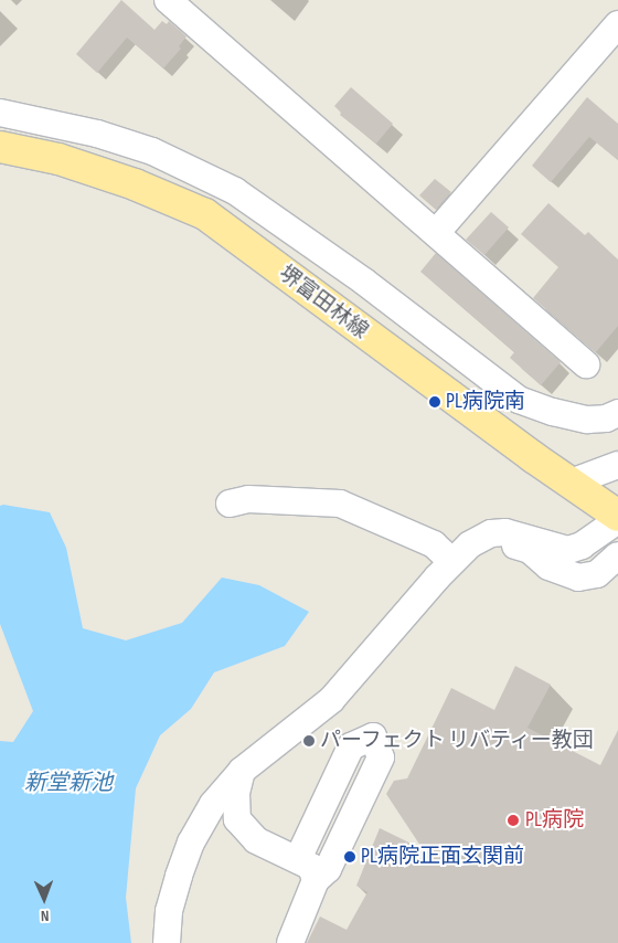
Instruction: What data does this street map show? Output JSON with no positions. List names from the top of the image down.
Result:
{
  "streets": {
    "main road": ["堺富田林線"]
  },
  "water": ["新堂新池"],
  "places": [
    "PL病院南",
    "パーフェクト リバティー教団",
    "PL病院",
    "PL病院正面玄関前"
  ],
  "north": "bottom"
}
